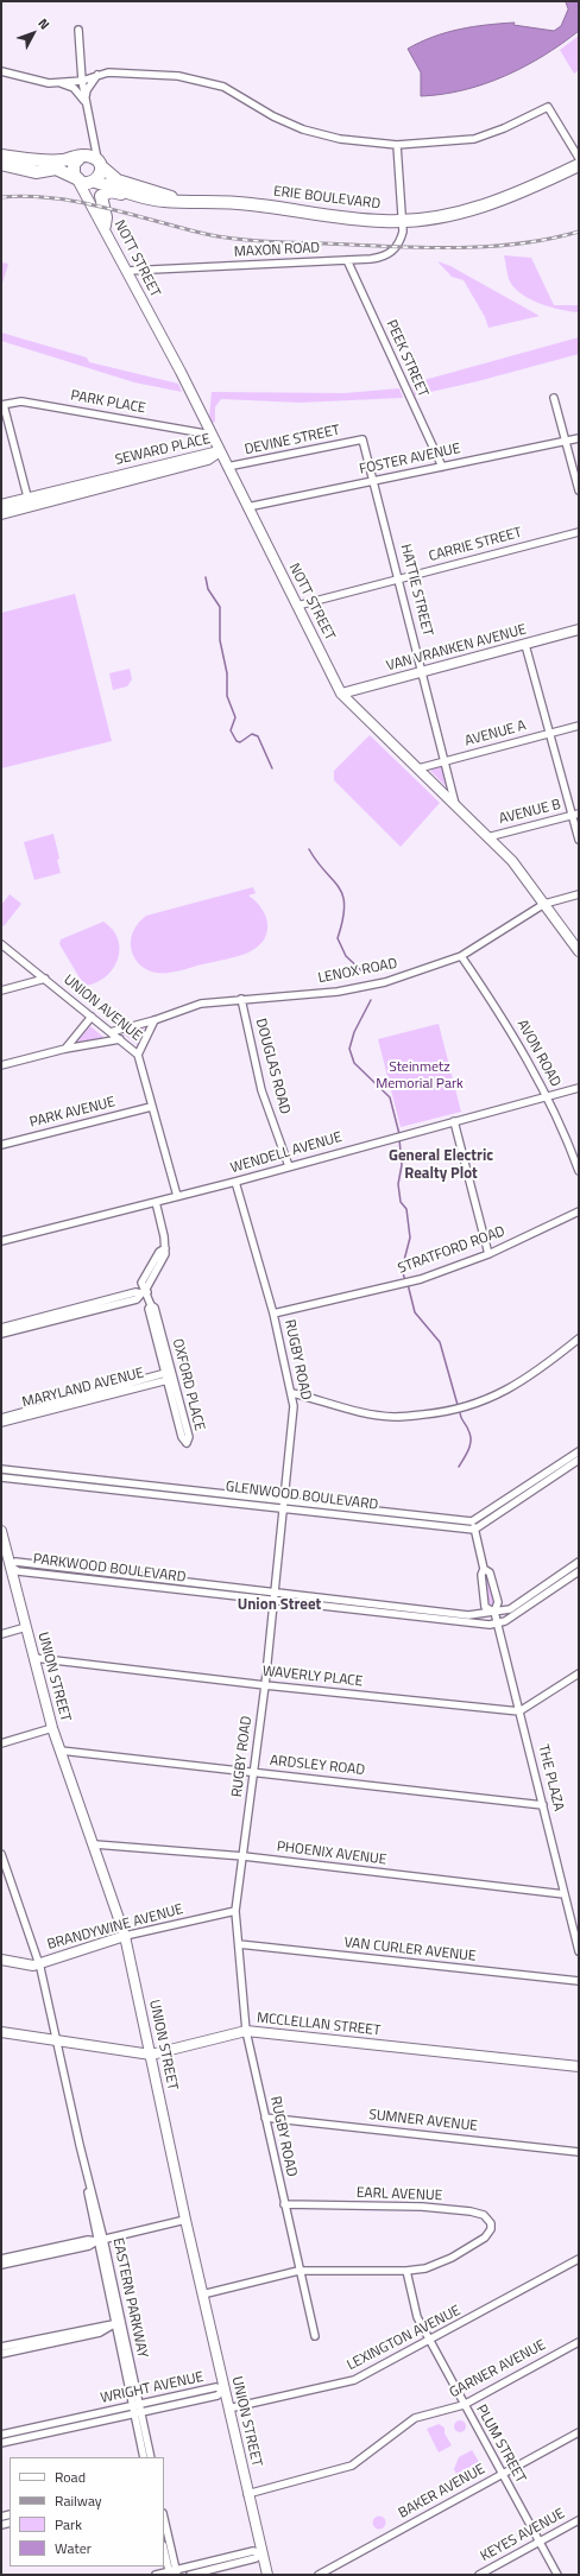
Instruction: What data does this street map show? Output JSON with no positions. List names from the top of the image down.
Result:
{
  "streets": {
    "highway": ["ERIE BOULEVARD"],
    "main road": [
      "NOTT STREET",
      "SEWARD PLACE",
      "VAN VRANKEN AVENUE",
      "UNION STREET",
      "BRANDYWINE AVENUE",
      "MCCLELLAN STREET"
    ],
    "street": [
      "MAXON ROAD",
      "PEEK STREET",
      "PARK PLACE",
      "DEVINE STREET",
      "FOSTER AVENUE",
      "CARRIE STREET",
      "HATTIE STREET",
      "AVENUE A",
      "AVENUE B",
      "LENOX ROAD",
      "UNION AVENUE",
      "AVON ROAD",
      "DOUGLAS ROAD",
      "PARK AVENUE",
      "WENDELL AVENUE",
      "STRATFORD ROAD",
      "RUGBY ROAD",
      "OXFORD PLACE",
      "MARYLAND AVENUE",
      "GLENWOOD BOULEVARD",
      "PARKWOOD BOULEVARD",
      "WAVERLY PLACE",
      "ARDSLEY ROAD",
      "THE PLAZA",
      "PHOENIX AVENUE",
      "VAN CURLER AVENUE",
      "SUMNER AVENUE",
      "EARL AVENUE",
      "EASTERN PARKWAY",
      "LEXINGTON AVENUE",
      "GARNER AVENUE",
      "WRIGHT AVENUE",
      "PLUM STREET",
      "BAKER AVENUE",
      "KEYES AVENUE"
    ]
  },
  "crossings": [
    ["ERIE BOULEVARD", "MAXON ROAD"],
    ["ERIE BOULEVARD", "NOTT STREET"],
    ["MAXON ROAD", "NOTT STREET"],
    ["MAXON ROAD", "PEEK STREET"],
    ["NOTT STREET", "PARK PLACE"],
    ["NOTT STREET", "DEVINE STREET"],
    ["NOTT STREET", "SEWARD PLACE"],
    ["NOTT STREET", "FOSTER AVENUE"],
    ["NOTT STREET", "CARRIE STREET"],
    ["NOTT STREET", "HATTIE STREET"],
    ["NOTT STREET", "VAN VRANKEN AVENUE"],
    ["NOTT STREET", "AVENUE A"],
    ["NOTT STREET", "AVENUE B"],
    ["NOTT STREET", "LENOX ROAD"],
    ["PEEK STREET", "FOSTER AVENUE"],
    ["DEVINE STREET", "HATTIE STREET"],
    ["FOSTER AVENUE", "HATTIE STREET"],
    ["CARRIE STREET", "HATTIE STREET"],
    ["HATTIE STREET", "VAN VRANKEN AVENUE"],
    ["HATTIE STREET", "AVENUE A"],
    ["LENOX ROAD", "UNION AVENUE"],
    ["LENOX ROAD", "AVON ROAD"],
    ["LENOX ROAD", "DOUGLAS ROAD"],
    ["UNION AVENUE", "PARK AVENUE"],
    ["UNION AVENUE", "WENDELL AVENUE"],
    ["AVON ROAD", "WENDELL AVENUE"],
    ["DOUGLAS ROAD", "WENDELL AVENUE"],
    ["WENDELL AVENUE", "RUGBY ROAD"],
    ["WENDELL AVENUE", "OXFORD PLACE"],
    ["STRATFORD ROAD", "RUGBY ROAD"],
    ["RUGBY ROAD", "GLENWOOD BOULEVARD"],
    ["RUGBY ROAD", "PARKWOOD BOULEVARD"],
    ["RUGBY ROAD", "WAVERLY PLACE"],
    ["RUGBY ROAD", "ARDSLEY ROAD"],
    ["RUGBY ROAD", "PHOENIX AVENUE"],
    ["RUGBY ROAD", "BRANDYWINE AVENUE"],
    ["RUGBY ROAD", "VAN CURLER AVENUE"],
    ["RUGBY ROAD", "MCCLELLAN STREET"],
    ["RUGBY ROAD", "SUMNER AVENUE"],
    ["RUGBY ROAD", "EARL AVENUE"],
    ["OXFORD PLACE", "MARYLAND AVENUE"],
    ["GLENWOOD BOULEVARD", "THE PLAZA"],
    ["PARKWOOD BOULEVARD", "UNION STREET"],
    ["PARKWOOD BOULEVARD", "THE PLAZA"],
    ["UNION STREET", "WAVERLY PLACE"],
    ["UNION STREET", "ARDSLEY ROAD"],
    ["UNION STREET", "PHOENIX AVENUE"],
    ["UNION STREET", "BRANDYWINE AVENUE"],
    ["UNION STREET", "MCCLELLAN STREET"],
    ["UNION STREET", "LEXINGTON AVENUE"],
    ["UNION STREET", "GARNER AVENUE"],
    ["UNION STREET", "WRIGHT AVENUE"],
    ["WAVERLY PLACE", "THE PLAZA"],
    ["ARDSLEY ROAD", "THE PLAZA"],
    ["THE PLAZA", "PHOENIX AVENUE"],
    ["BRANDYWINE AVENUE", "EASTERN PARKWAY"],
    ["MCCLELLAN STREET", "EASTERN PARKWAY"],
    ["EARL AVENUE", "PLUM STREET"],
    ["EASTERN PARKWAY", "WRIGHT AVENUE"],
    ["LEXINGTON AVENUE", "PLUM STREET"],
    ["GARNER AVENUE", "PLUM STREET"],
    ["PLUM STREET", "BAKER AVENUE"],
    ["PLUM STREET", "KEYES AVENUE"]
  ],
  "districts": ["General Electric Realty Plot", "Union Street"],
  "parks": ["Steinmetz Memorial Park"],
  "legend": [
    "Road",
    "Railway",
    "Park",
    "Water"
  ],
  "north": "top right"
}
